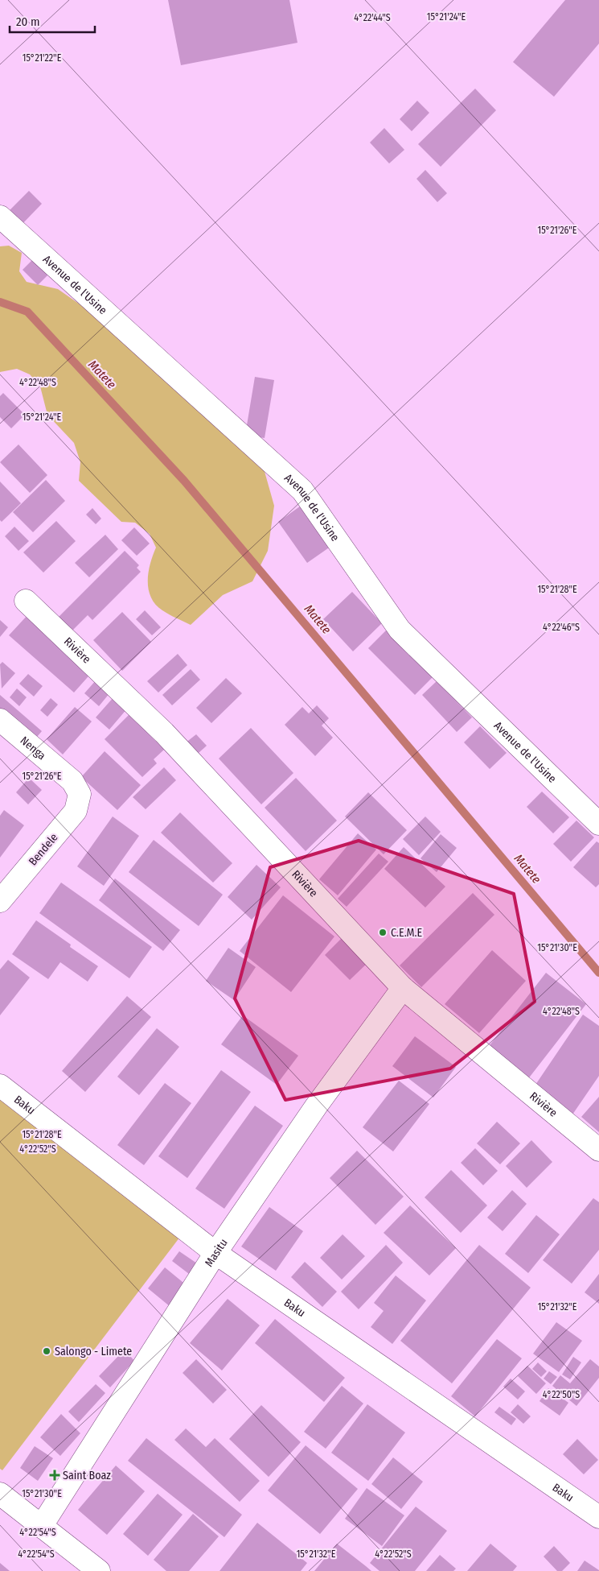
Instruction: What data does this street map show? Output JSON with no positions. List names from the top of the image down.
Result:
{
  "streets": {
    "street": [
      "Avenue de l'Usine",
      "Rivière",
      "Nenga",
      "Bendele",
      "Baku",
      "Masitu"
    ]
  },
  "crossings": [
    ["Rivière", "Masitu"],
    ["Nenga", "Bendele"],
    ["Baku", "Masitu"]
  ],
  "water": ["Matete"],
  "places": {
    "other": ["C.E.M.E", "Salongo - Limete"],
    "health": ["Saint Boaz"]
  },
  "scale_bar": "20 m",
  "coordinates": [
    "15°21'24\"E",
    "4°22'44\"S",
    "15°21'22\"E",
    "15°21'26\"E",
    "4°22'48\"S",
    "15°21'28\"E",
    "4°22'46\"S",
    "15°21'30\"E",
    "4°22'52\"S",
    "15°21'32\"E",
    "4°22'50\"S",
    "4°22'54\"S"
  ]
}
